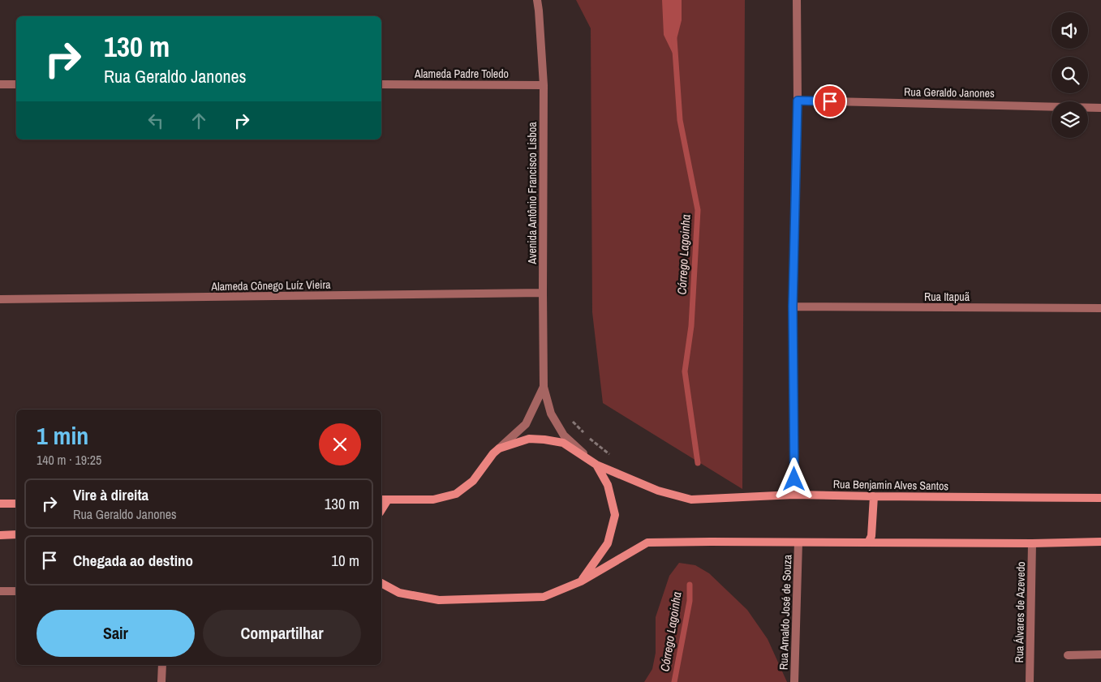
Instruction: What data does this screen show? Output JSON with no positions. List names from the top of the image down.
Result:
{
  "streets": {
    "main road": ["Rua Benjamin Alves Santos"],
    "street": [
      "Alameda Padre Toledo",
      "Rua Geraldo Janones",
      "Avenida Antônio Francisco Lisboa",
      "Alameda Cônego Luíz Vieira",
      "Rua Itapuã",
      "Rua Arnaldo José de Souza",
      "Rua Álvares de Azevedo"
    ]
  },
  "crossings": [
    ["Alameda Padre Toledo", "Avenida Antônio Francisco Lisboa"],
    ["Avenida Antônio Francisco Lisboa", "Alameda Cônego Luíz Vieira"]
  ],
  "water": ["Córrego Lagoinha"],
  "page": {
    "turn": ["130 m", "Rua Geraldo Janones"],
    "heading": ["1 min", "140 m · 19:25"],
    "list": [
      {
        "name": "Vire à direita",
        "note": "Rua Geraldo Janones",
        "value": "130 m"
      },
      {
        "name": "Chegada ao destino",
        "value": "10 m"
      }
    ],
    "buttons": ["Sair", "Compartilhar"]
  }
}
